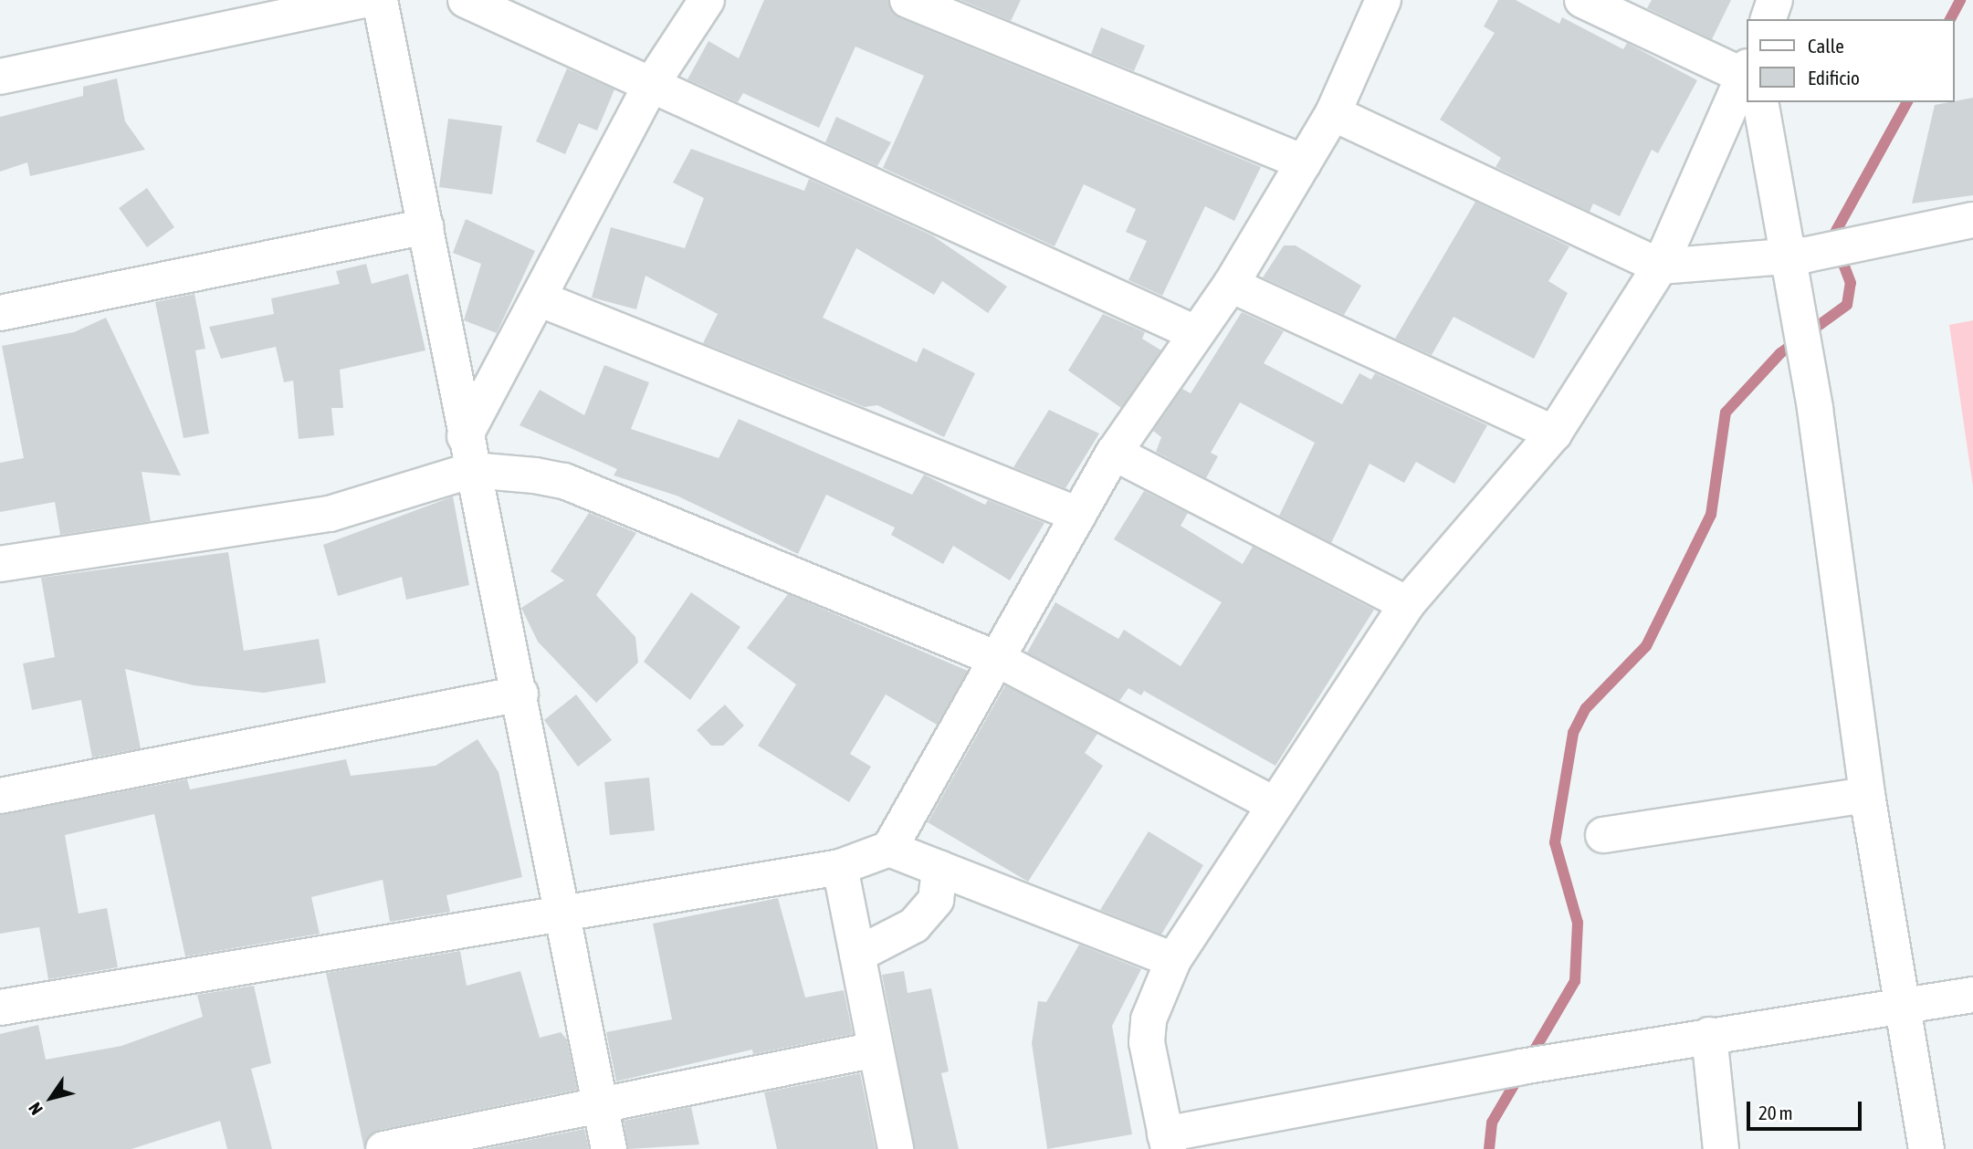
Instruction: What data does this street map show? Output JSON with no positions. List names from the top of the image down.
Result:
{
  "legend": ["Calle", "Edificio"],
  "scale_bar": "20 m",
  "north": "bottom left"
}
